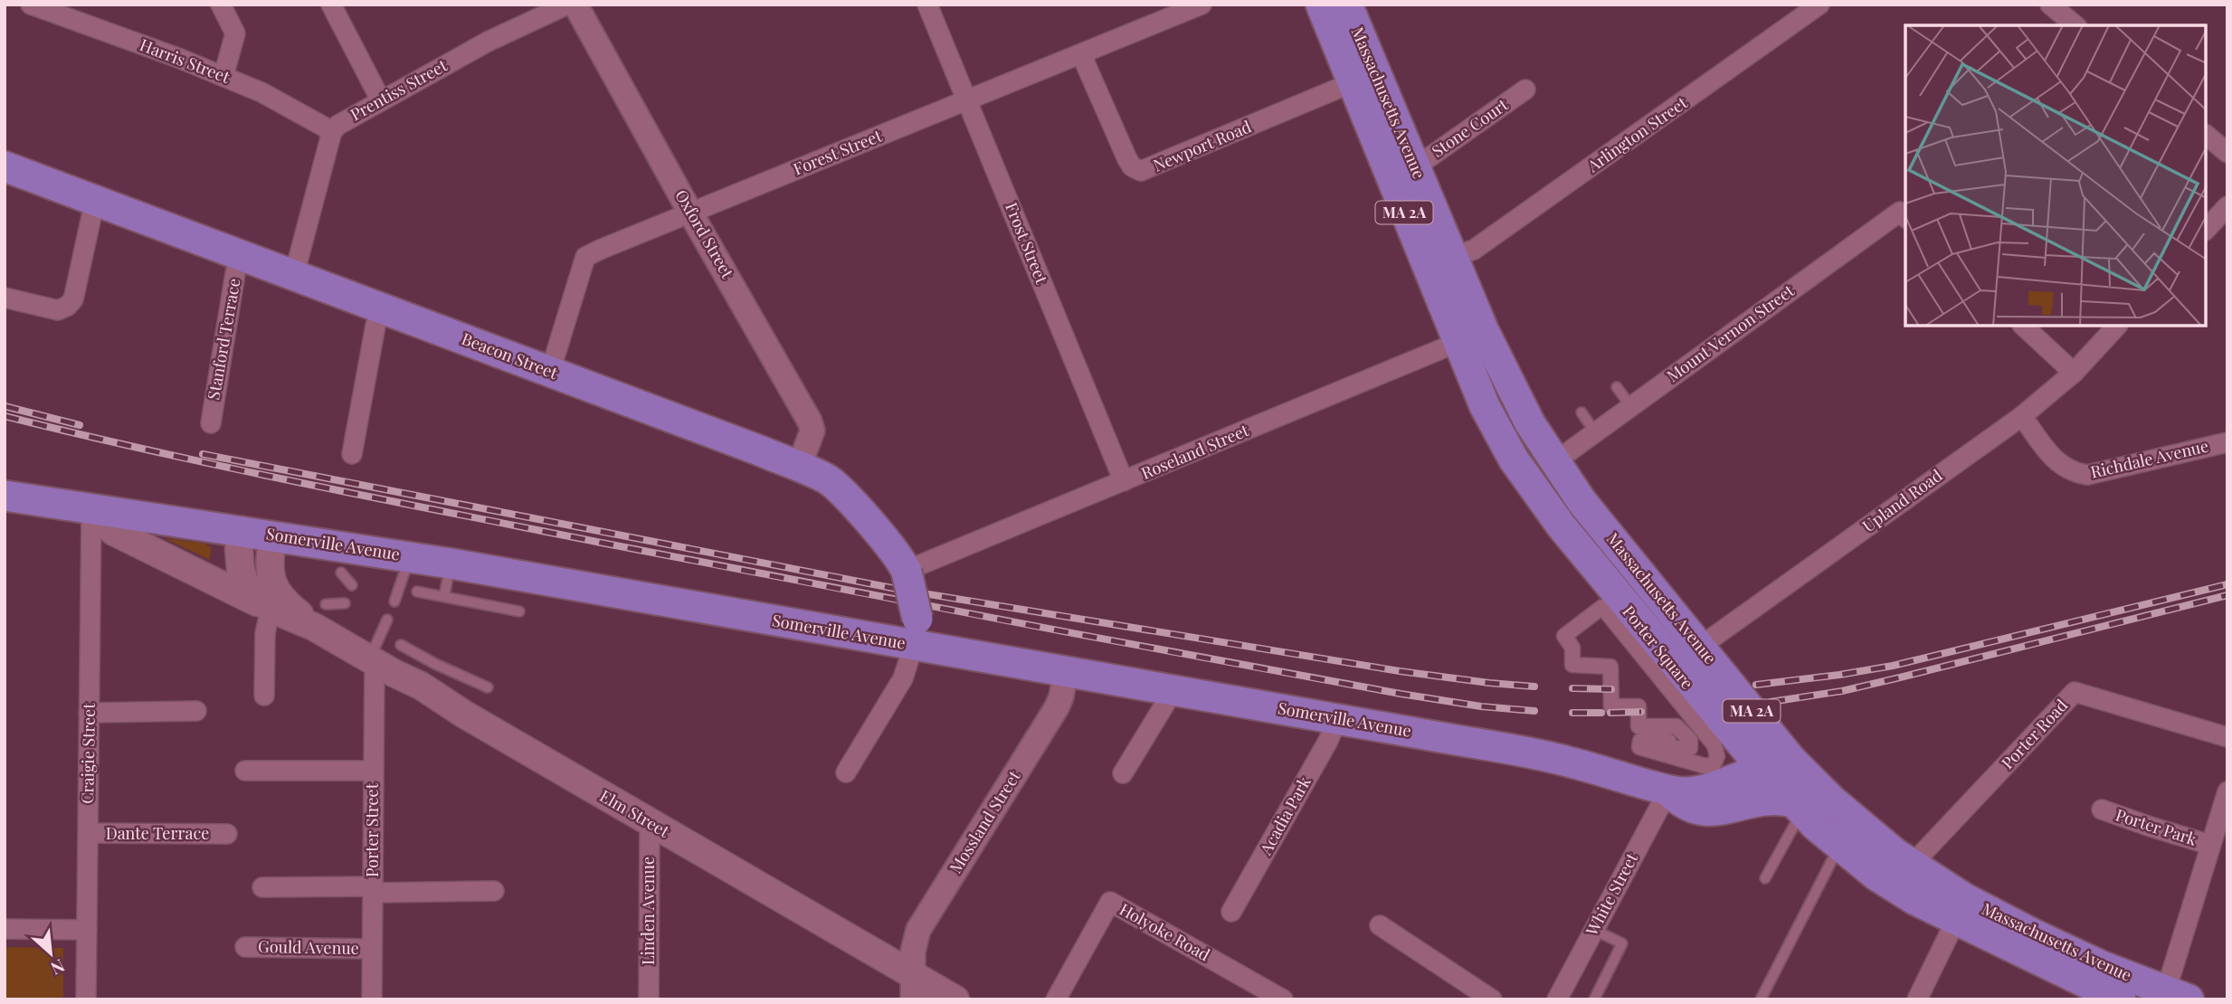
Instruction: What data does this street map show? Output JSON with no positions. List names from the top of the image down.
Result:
{
  "streets": {
    "main road": [
      "Massachusetts Avenue",
      "MA 2A",
      "Beacon Street",
      "Somerville Avenue",
      "Elm Street"
    ],
    "street": [
      "Harris Street",
      "Prentiss Street",
      "Stone Court",
      "Arlington Street",
      "Newport Road",
      "Forest Street",
      "Oxford Street",
      "Frost Street",
      "Mount Vernon Street",
      "Stanford Terrace",
      "Roseland Street",
      "Richdale Avenue",
      "Upland Road",
      "Porter Square",
      "Porter Road",
      "Craigie Street",
      "Acadia Park",
      "Mossland Street",
      "Porter Park",
      "Porter Street",
      "Dante Terrace",
      "White Street",
      "Linden Avenue",
      "Holyoke Road",
      "Gould Avenue"
    ]
  },
  "crossings": [
    ["Harris Street", "Prentiss Street"],
    ["Massachusetts Avenue", "Stone Court"],
    ["Massachusetts Avenue", "Arlington Street"],
    ["Massachusetts Avenue", "Newport Road"],
    ["Massachusetts Avenue", "Mount Vernon Street"],
    ["Massachusetts Avenue", "Roseland Street"],
    ["Massachusetts Avenue", "Upland Road"],
    ["Massachusetts Avenue", "Somerville Avenue"],
    ["Massachusetts Avenue", "Porter Road"],
    ["Newport Road", "Forest Street"],
    ["Forest Street", "Oxford Street"],
    ["Forest Street", "Frost Street"],
    ["Forest Street", "Beacon Street"],
    ["Oxford Street", "Beacon Street"],
    ["Frost Street", "Roseland Street"],
    ["Stanford Terrace", "Beacon Street"],
    ["Beacon Street", "Roseland Street"],
    ["Beacon Street", "Somerville Avenue"],
    ["Richdale Avenue", "Upland Road"],
    ["Somerville Avenue", "Craigie Street"],
    ["Somerville Avenue", "Elm Street"],
    ["Somerville Avenue", "Acadia Park"],
    ["Somerville Avenue", "Mossland Street"],
    ["Somerville Avenue", "White Street"],
    ["Craigie Street", "Dante Terrace"],
    ["Elm Street", "Mossland Street"],
    ["Elm Street", "Porter Street"],
    ["Elm Street", "Linden Avenue"],
    ["Porter Street", "Gould Avenue"]
  ],
  "north": "bottom right"
}
